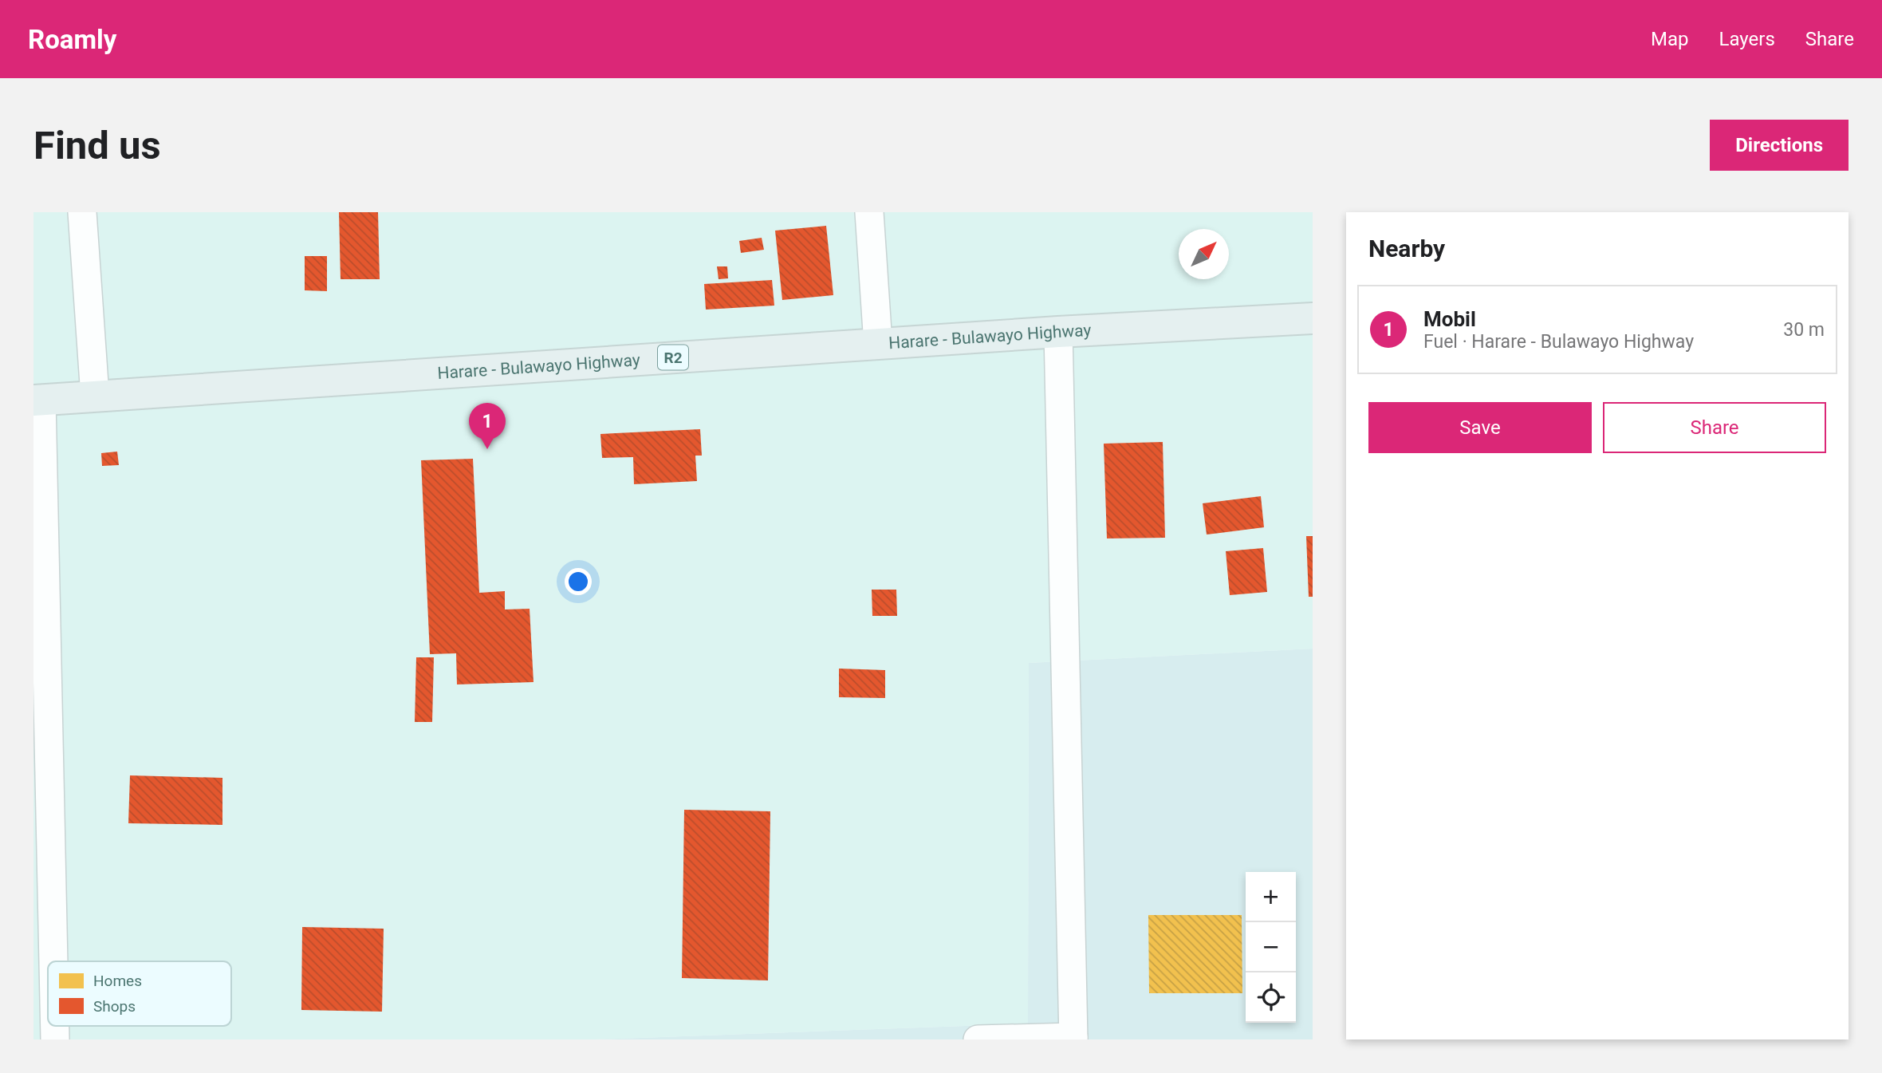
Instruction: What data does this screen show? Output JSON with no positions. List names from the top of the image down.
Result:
{
  "streets": {
    "highway": ["Harare - Bulawayo Highway", "R2"]
  },
  "legend": ["Homes", "Shops"],
  "north": "top right",
  "page": {
    "header": "Roamly",
    "nav": ["Map", "Layers", "Share"],
    "buttons": [
      "Directions",
      ["Save", "Share"]
    ],
    "title": "Find us",
    "heading": "Nearby",
    "list": [
      {
        "mark": "1",
        "name": "Mobil",
        "note": "Fuel · Harare - Bulawayo Highway",
        "value": "30 m"
      }
    ],
    "pins": "1",
    "map_buttons": ["+", "−"]
  }
}
